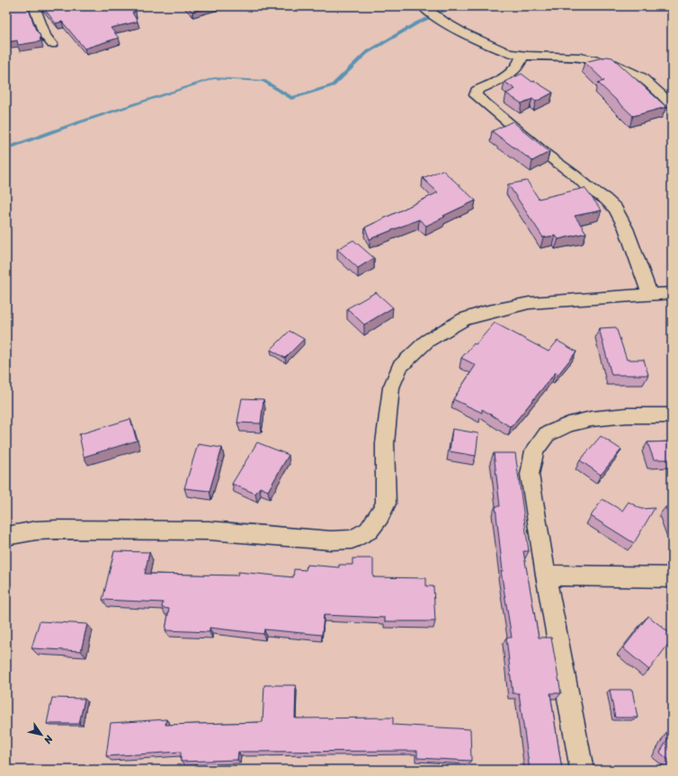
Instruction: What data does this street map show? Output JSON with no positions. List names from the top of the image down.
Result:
{
  "north": "bottom right"
}
